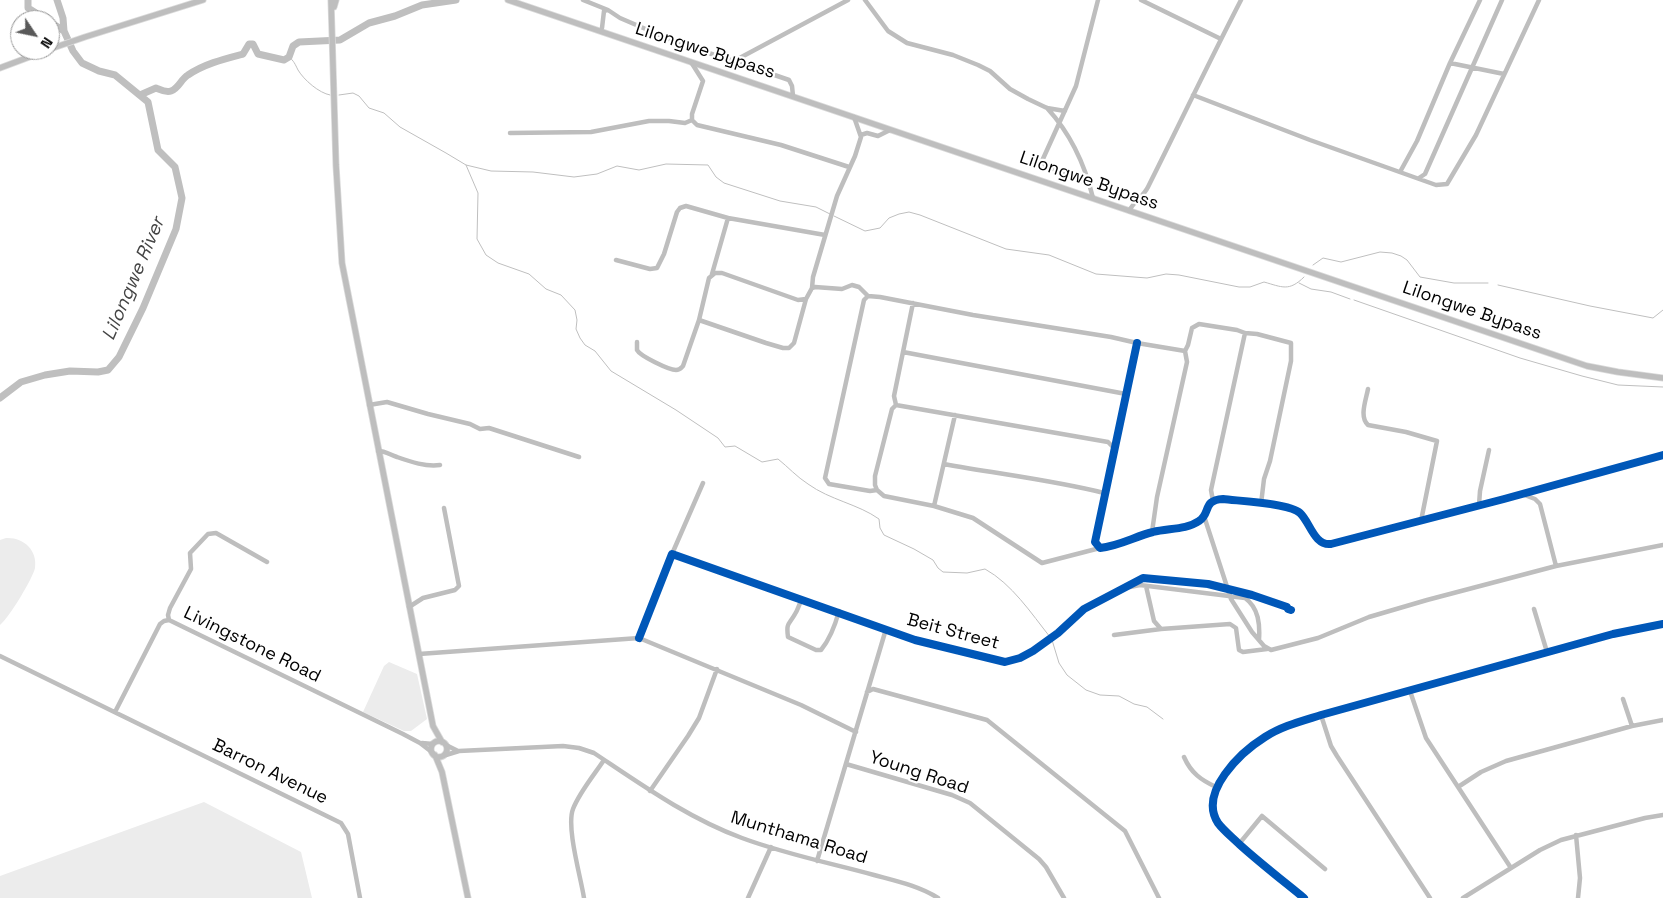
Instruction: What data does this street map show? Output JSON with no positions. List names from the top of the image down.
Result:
{
  "streets": {
    "main road": ["Lilongwe Bypass"],
    "street": [
      "Beit Street",
      "Livingstone Road",
      "Barron Avenue",
      "Young Road",
      "Munthama Road"
    ]
  },
  "crossings": [
    ["Beit Street", "Young Road"],
    ["Beit Street", "Munthama Road"],
    ["Livingstone Road", "Barron Avenue"],
    ["Livingstone Road", "Munthama Road"]
  ],
  "water": ["Lilongwe River"],
  "north": "bottom right"
}
